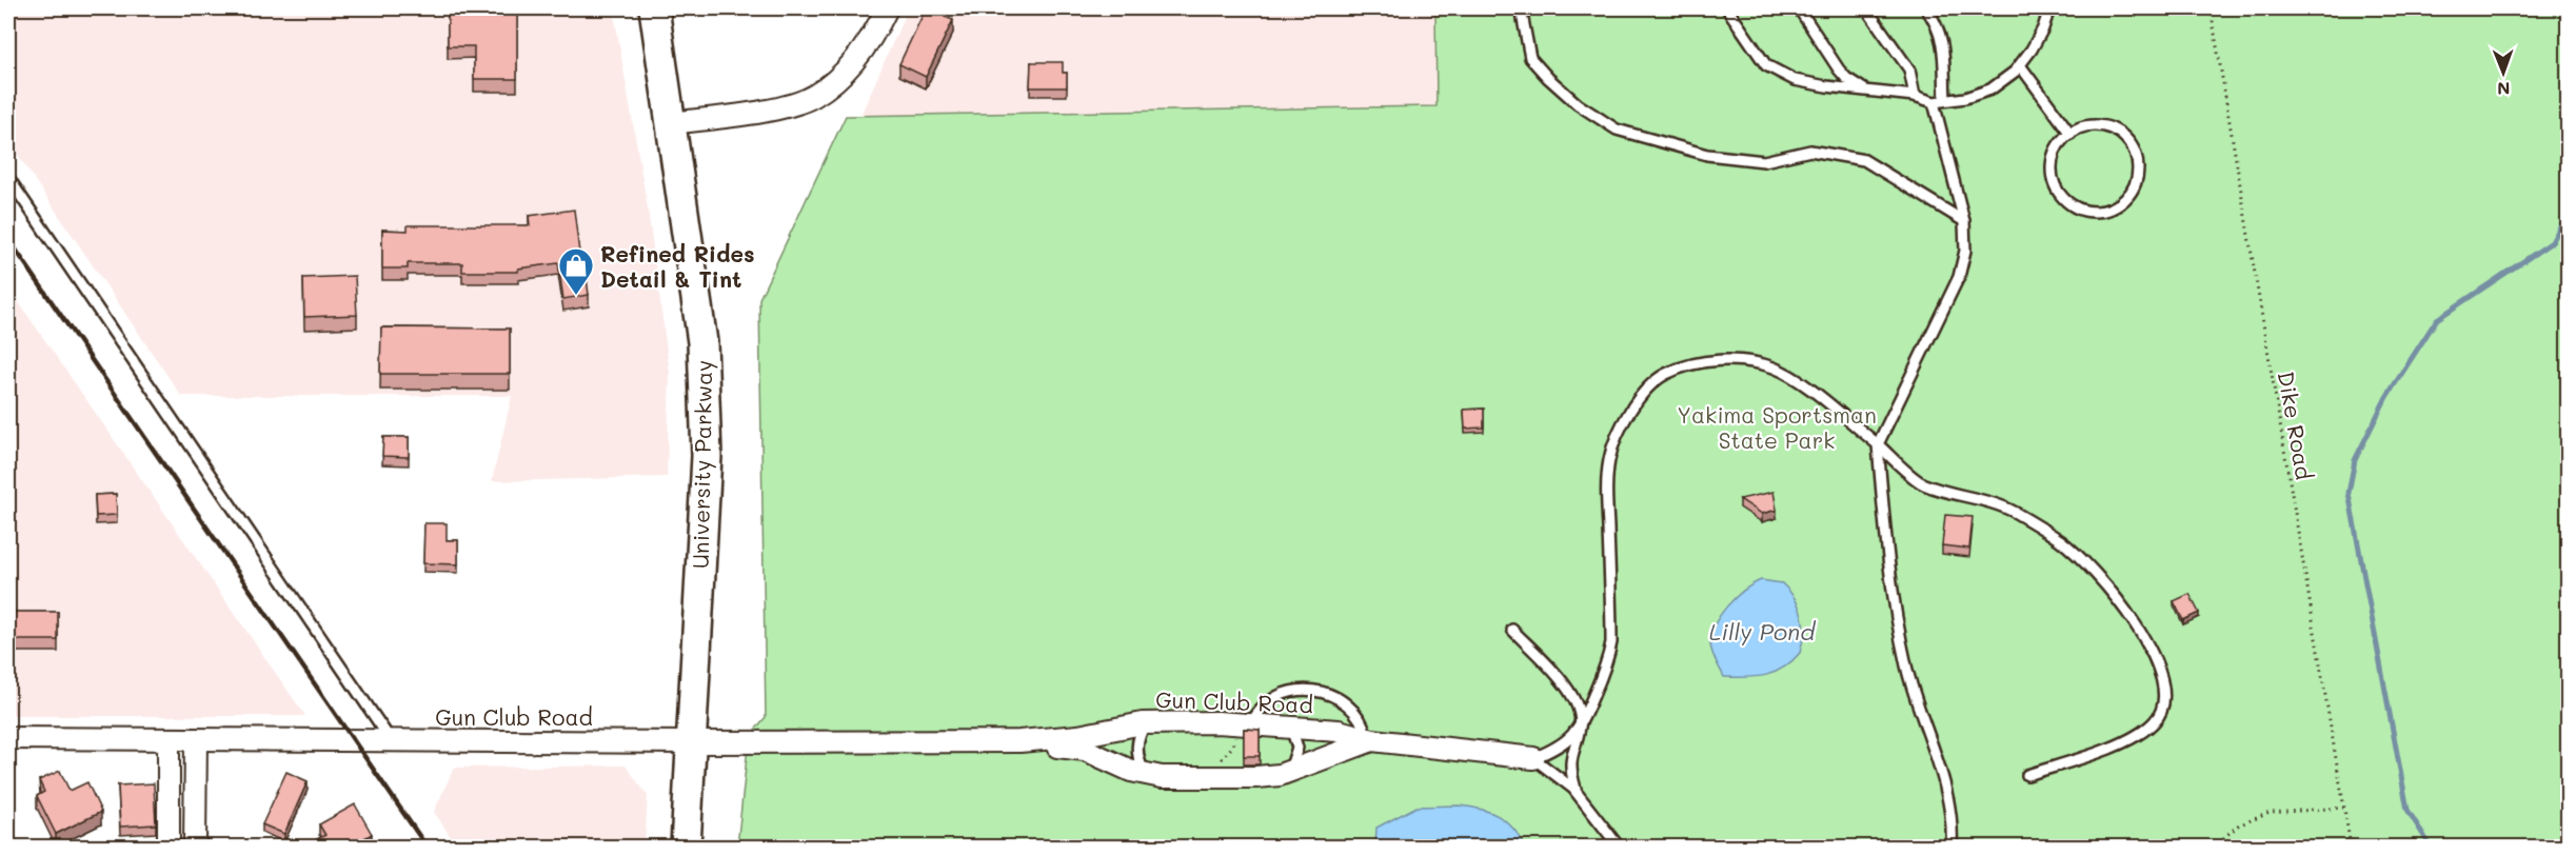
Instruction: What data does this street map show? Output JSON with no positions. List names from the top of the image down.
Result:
{
  "streets": {
    "main road": ["University Parkway"],
    "street": ["Gun Club Road"],
    "path": ["Dike Road"]
  },
  "crossings": [
    ["University Parkway", "Gun Club Road"]
  ],
  "water": ["Lilly Pond"],
  "parks": ["Yakima Sportsman State Park"],
  "places": {
    "shop": ["Refined Rides Detail & Tint"]
  },
  "north": "bottom"
}
